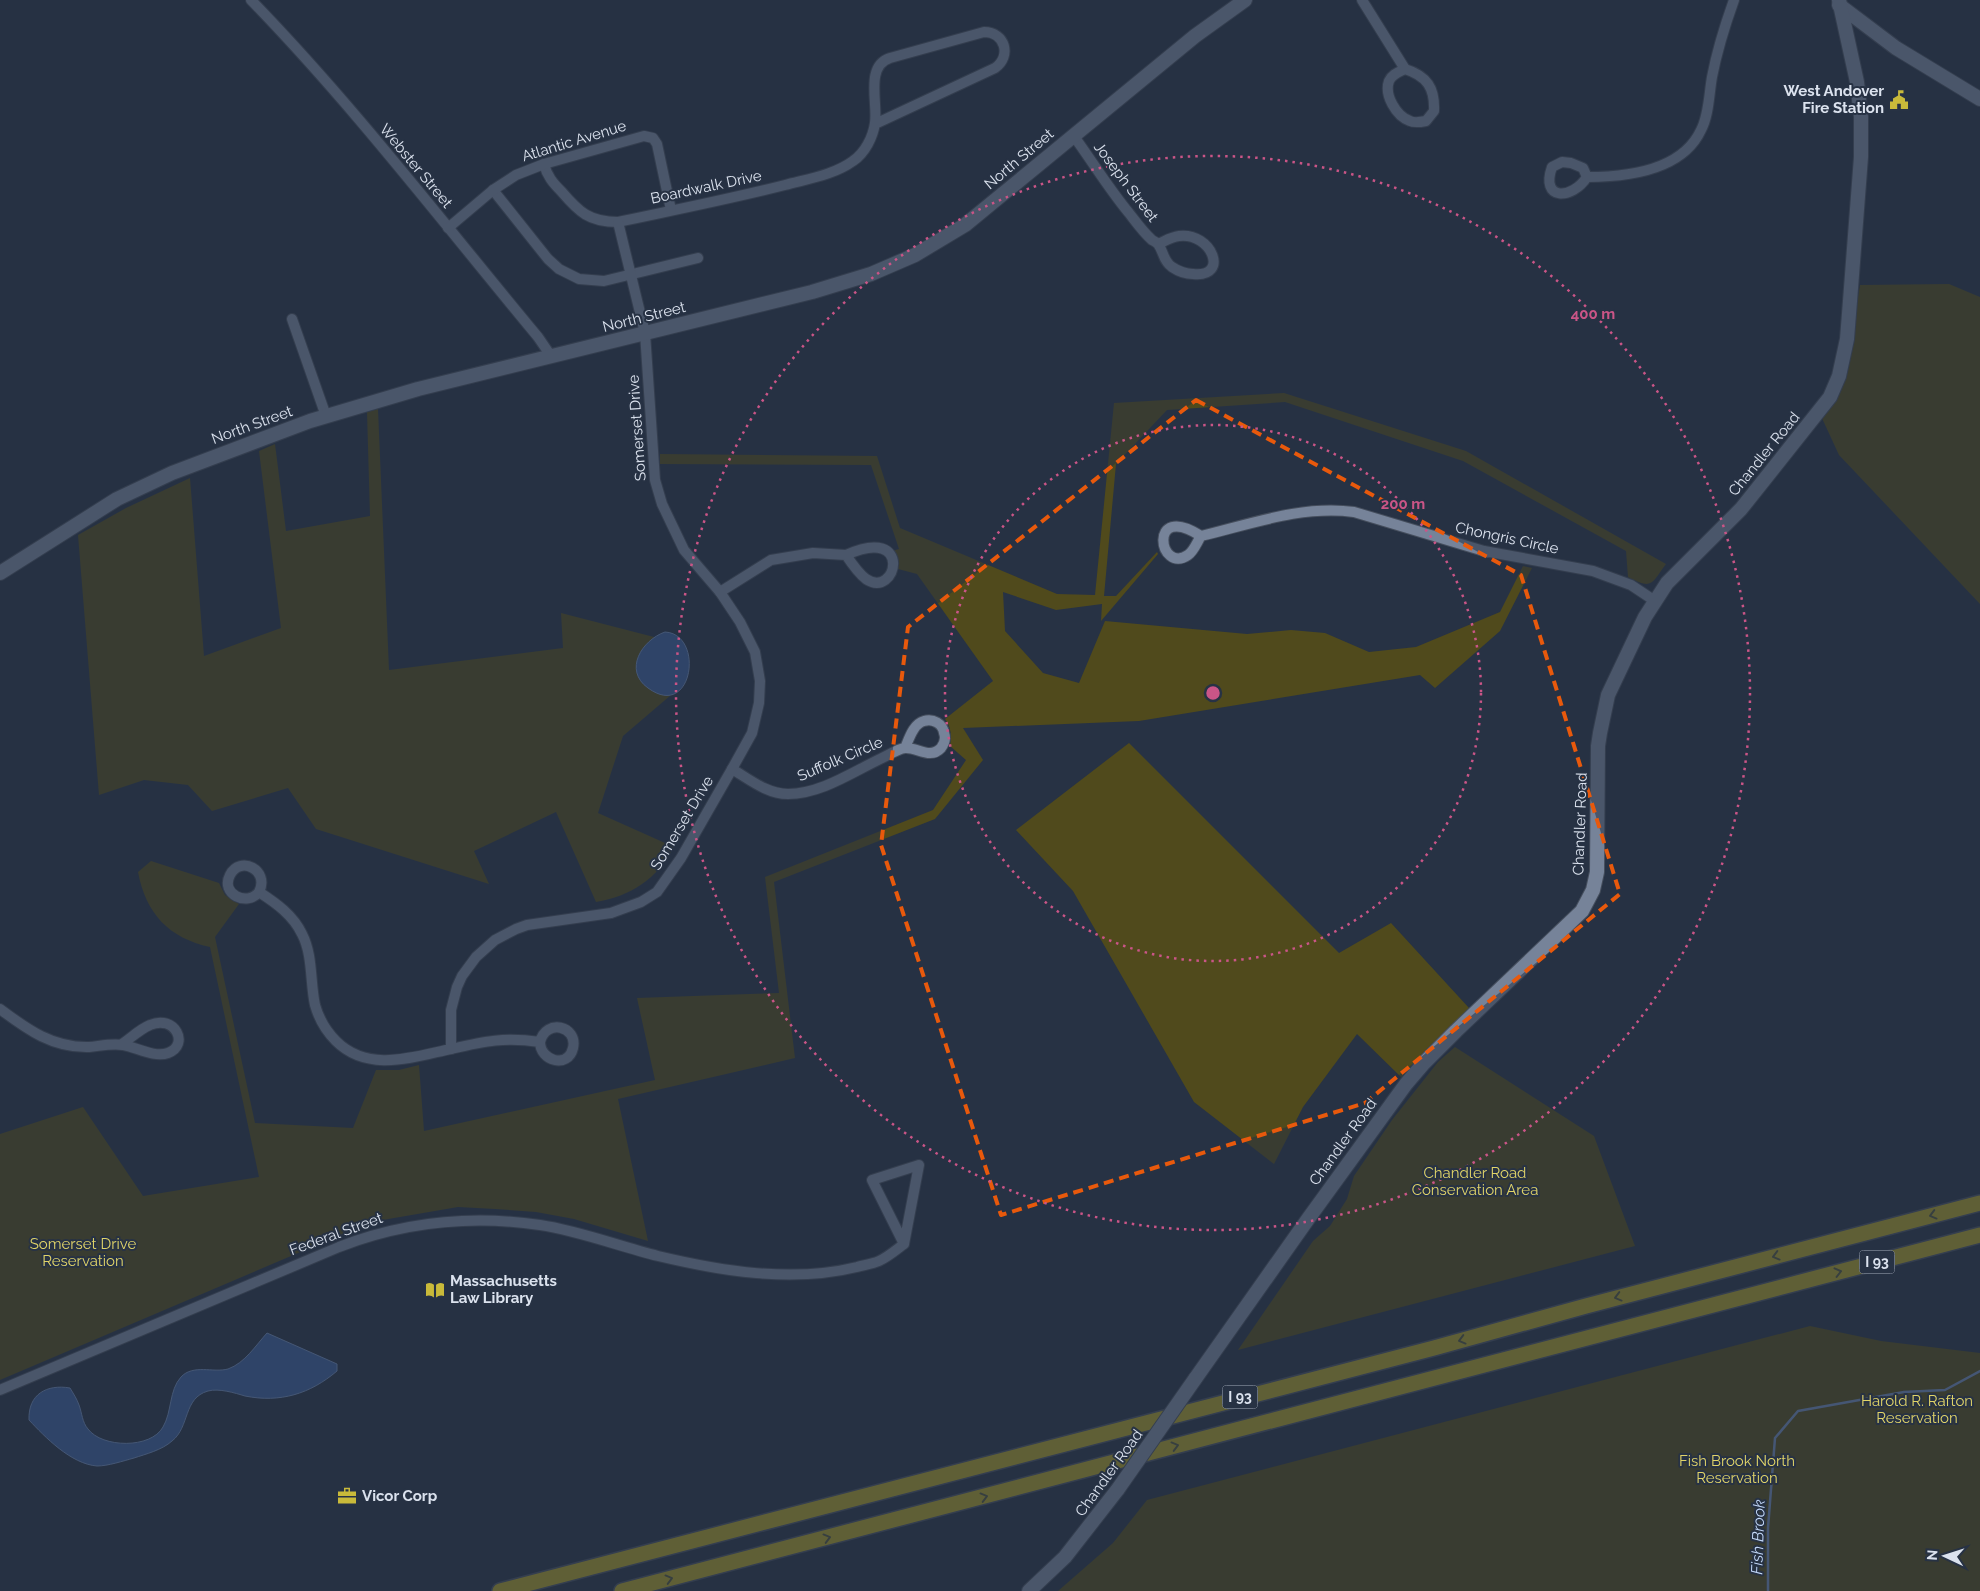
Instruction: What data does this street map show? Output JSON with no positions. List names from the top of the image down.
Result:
{
  "streets": {
    "highway": ["I 93"],
    "street": [
      "Atlantic Avenue",
      "North Street",
      "Webster Street",
      "Joseph Street",
      "Boardwalk Drive",
      "Somerset Drive",
      "Chandler Road",
      "Chongris Circle",
      "Suffolk Circle",
      "Federal Street"
    ]
  },
  "crossings": [
    ["Atlantic Avenue", "Webster Street"],
    ["Atlantic Avenue", "Boardwalk Drive"],
    ["North Street", "Webster Street"],
    ["North Street", "Joseph Street"],
    ["North Street", "Somerset Drive"],
    ["Boardwalk Drive", "Somerset Drive"],
    ["Somerset Drive", "Suffolk Circle"],
    ["Chandler Road", "Chongris Circle"]
  ],
  "water": ["Fish Brook"],
  "parks": [
    "Chandler Road Conservation Area",
    "Somerset Drive Reservation",
    "Harold R. Rafton Reservation",
    "Fish Brook North Reservation"
  ],
  "places": {
    "public building": ["West Andover Fire Station"],
    "library": ["Massachusetts Law Library"],
    "office": ["Vicor Corp"]
  },
  "north": "left",
  "rings": ["400 m", "200 m"]
}
